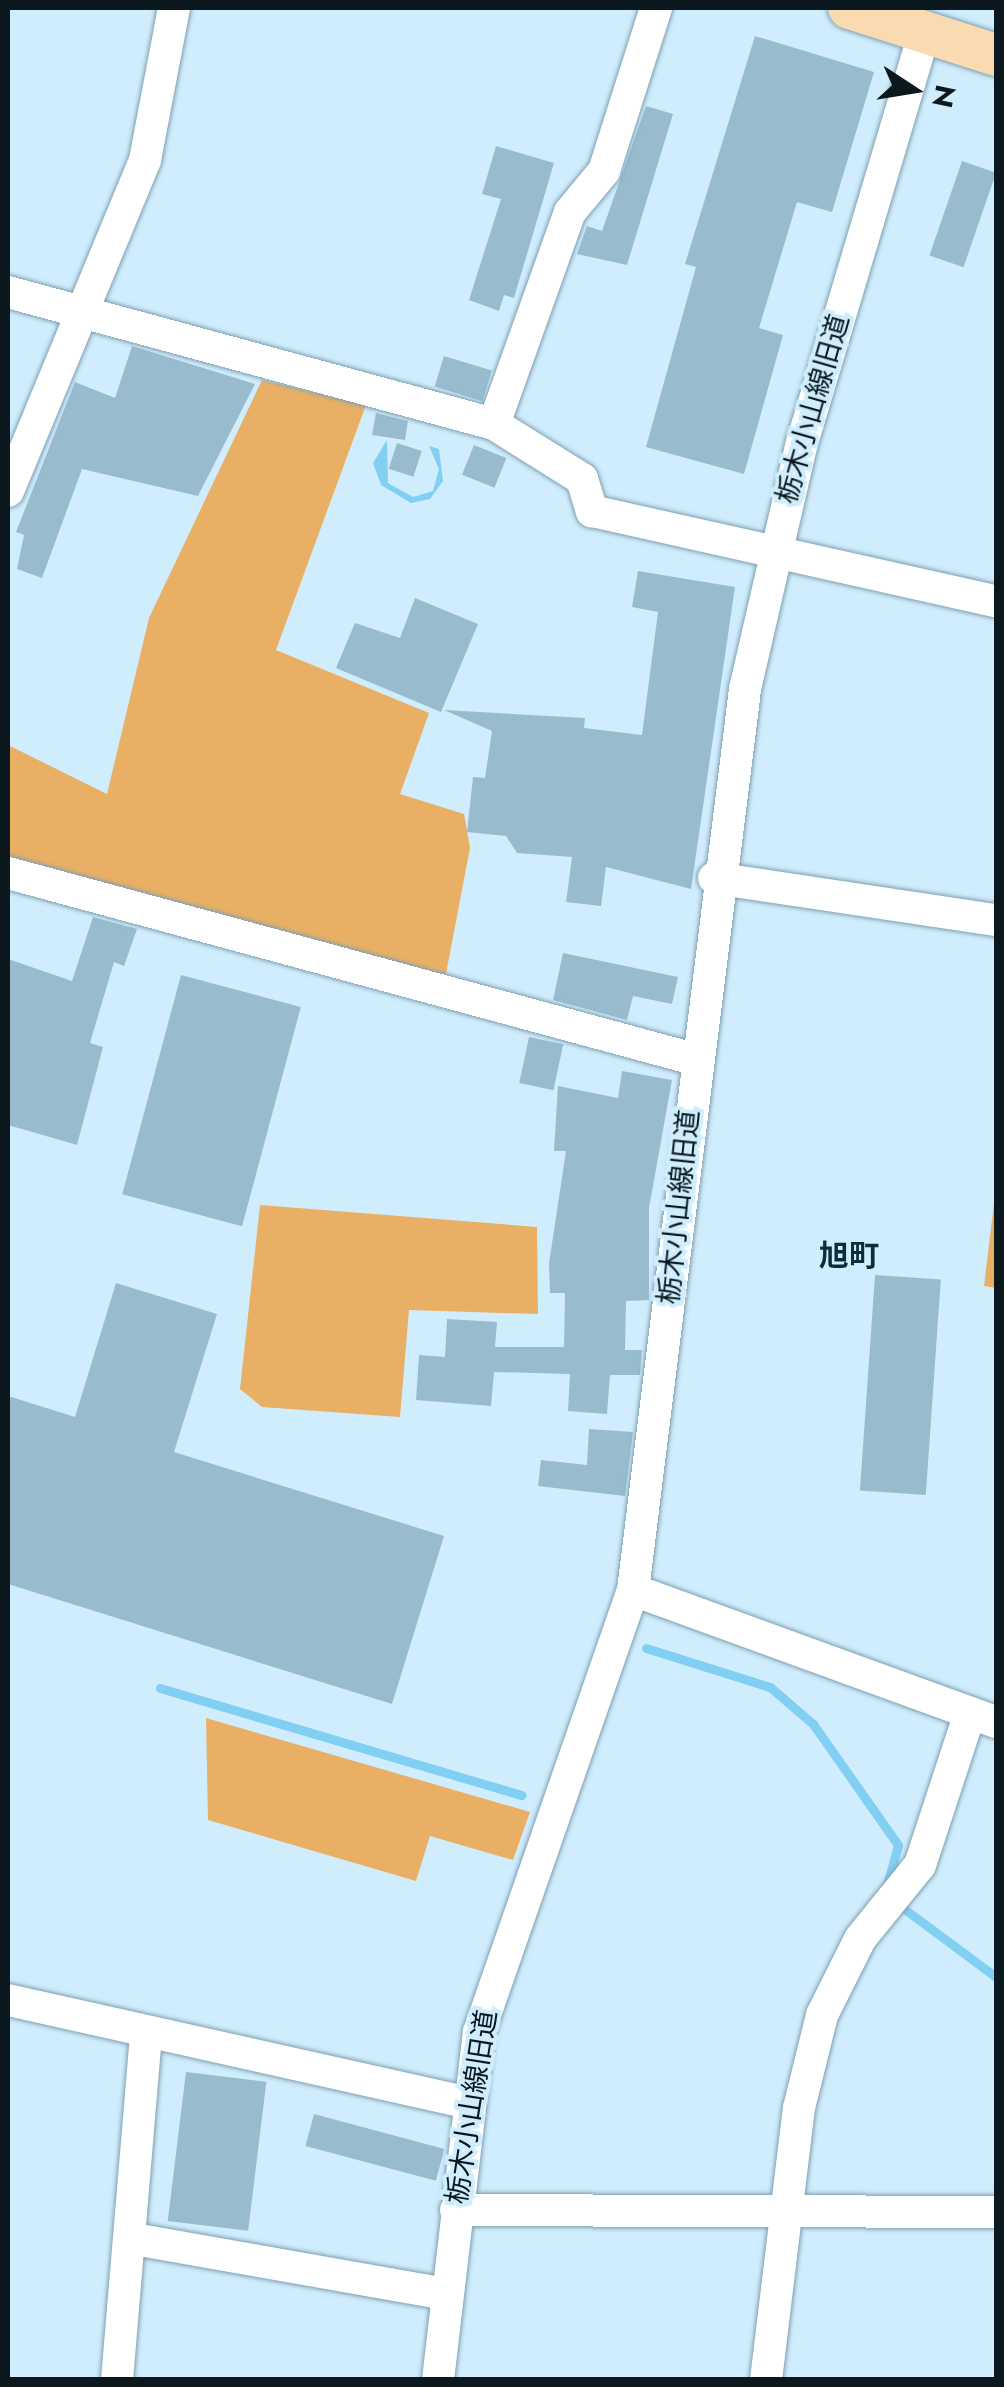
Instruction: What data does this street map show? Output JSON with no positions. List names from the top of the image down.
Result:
{
  "streets": {
    "street": ["栃木小山線旧道"]
  },
  "districts": ["旭町"],
  "north": "right"
}
